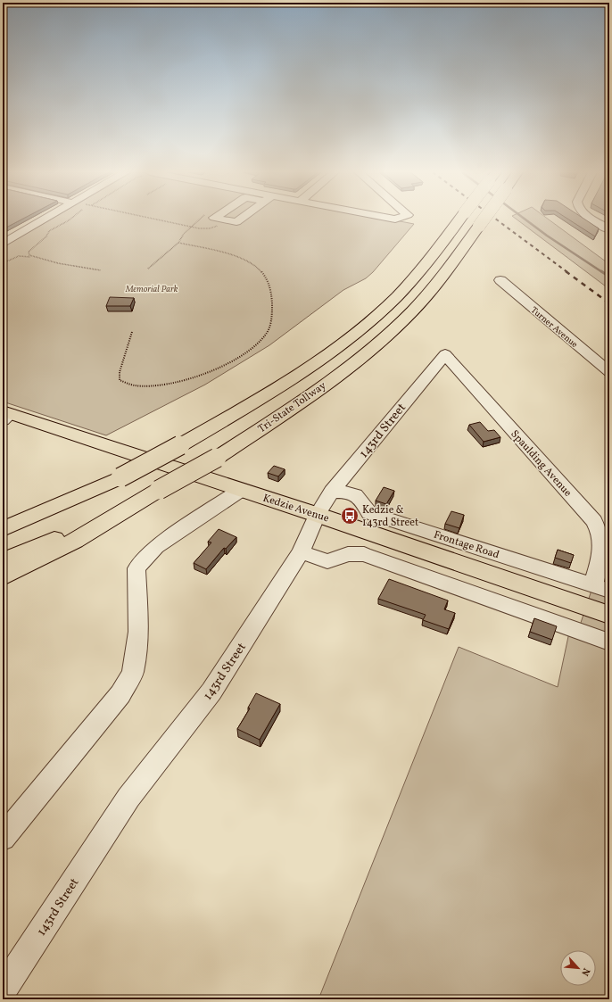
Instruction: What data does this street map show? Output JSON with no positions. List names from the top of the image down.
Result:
{
  "streets": {
    "main road": ["Tri-State Tollway", "Kedzie Avenue"],
    "street": [
      "Turner Avenue",
      "143rd Street",
      "Spaulding Avenue",
      "Frontage Road"
    ]
  },
  "crossings": [
    ["143rd Street", "Spaulding Avenue"],
    ["143rd Street", "Kedzie Avenue"],
    ["143rd Street", "Frontage Road"],
    ["Spaulding Avenue", "Frontage Road"]
  ],
  "parks": ["Memorial Park"],
  "places": {
    "bus stop": ["Kedzie & 143rd Street"]
  },
  "north": "bottom right"
}
